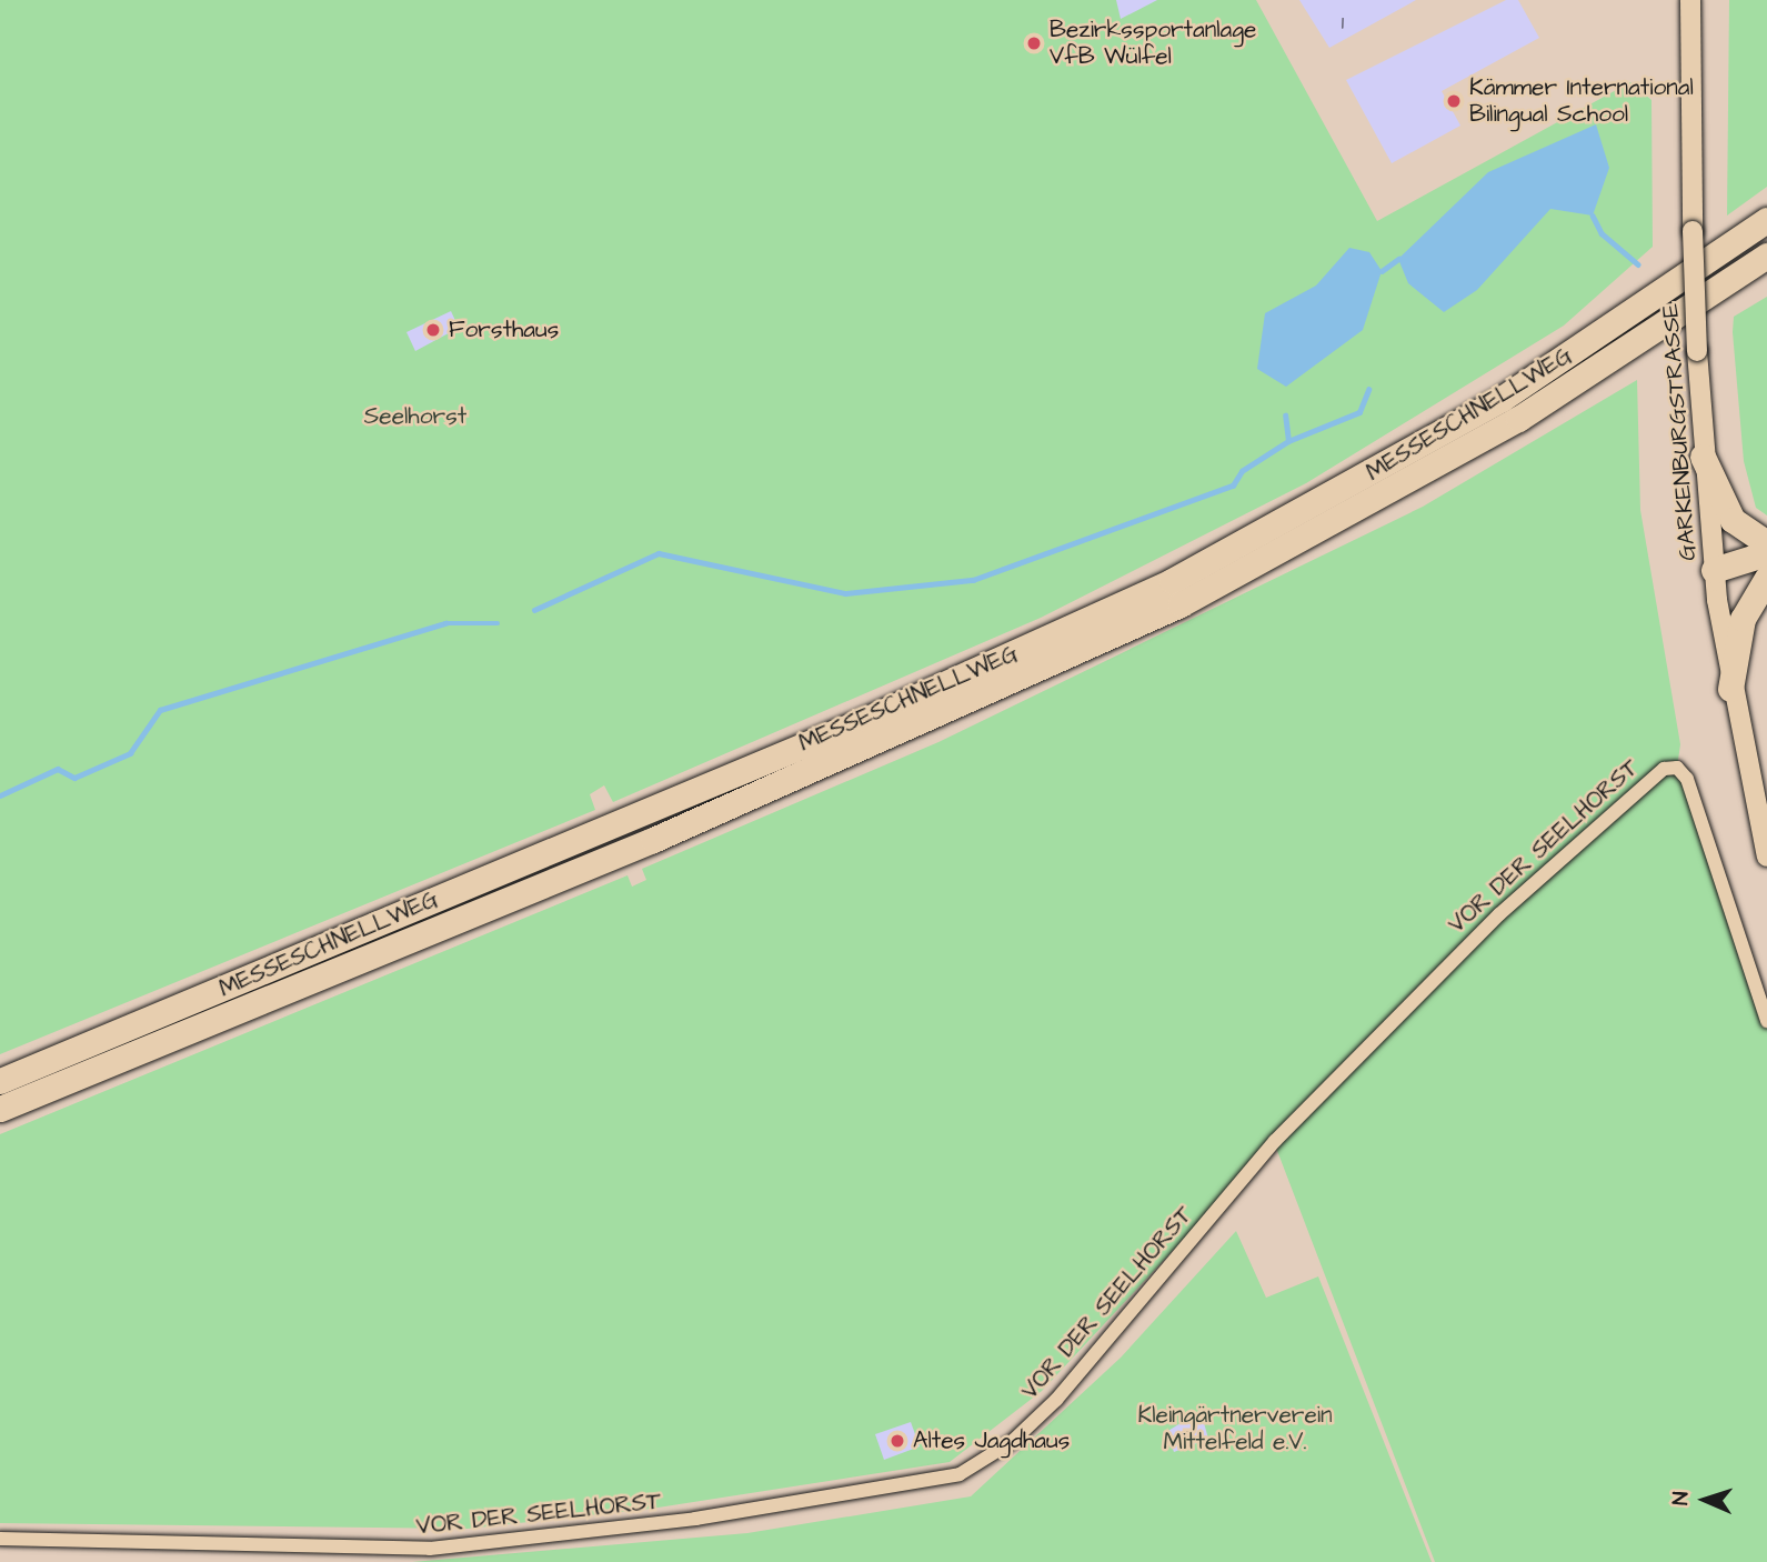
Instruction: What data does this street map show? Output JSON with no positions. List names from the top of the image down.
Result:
{
  "streets": {
    "highway": ["MESSESCHNELLWEG"],
    "main road": ["GARKENBURGSTRASSE"],
    "street": ["VOR DER SEELHORST"]
  },
  "parks": ["Seelhorst", "Kleingärtnerverein Mittelfeld e.V."],
  "places": [
    "Bezirkssportanlage VfB Wülfel",
    "Kämmer International Bilingual School",
    "Forsthaus",
    "Altes Jagdhaus"
  ],
  "house_numbers": ["1"],
  "north": "left"
}
